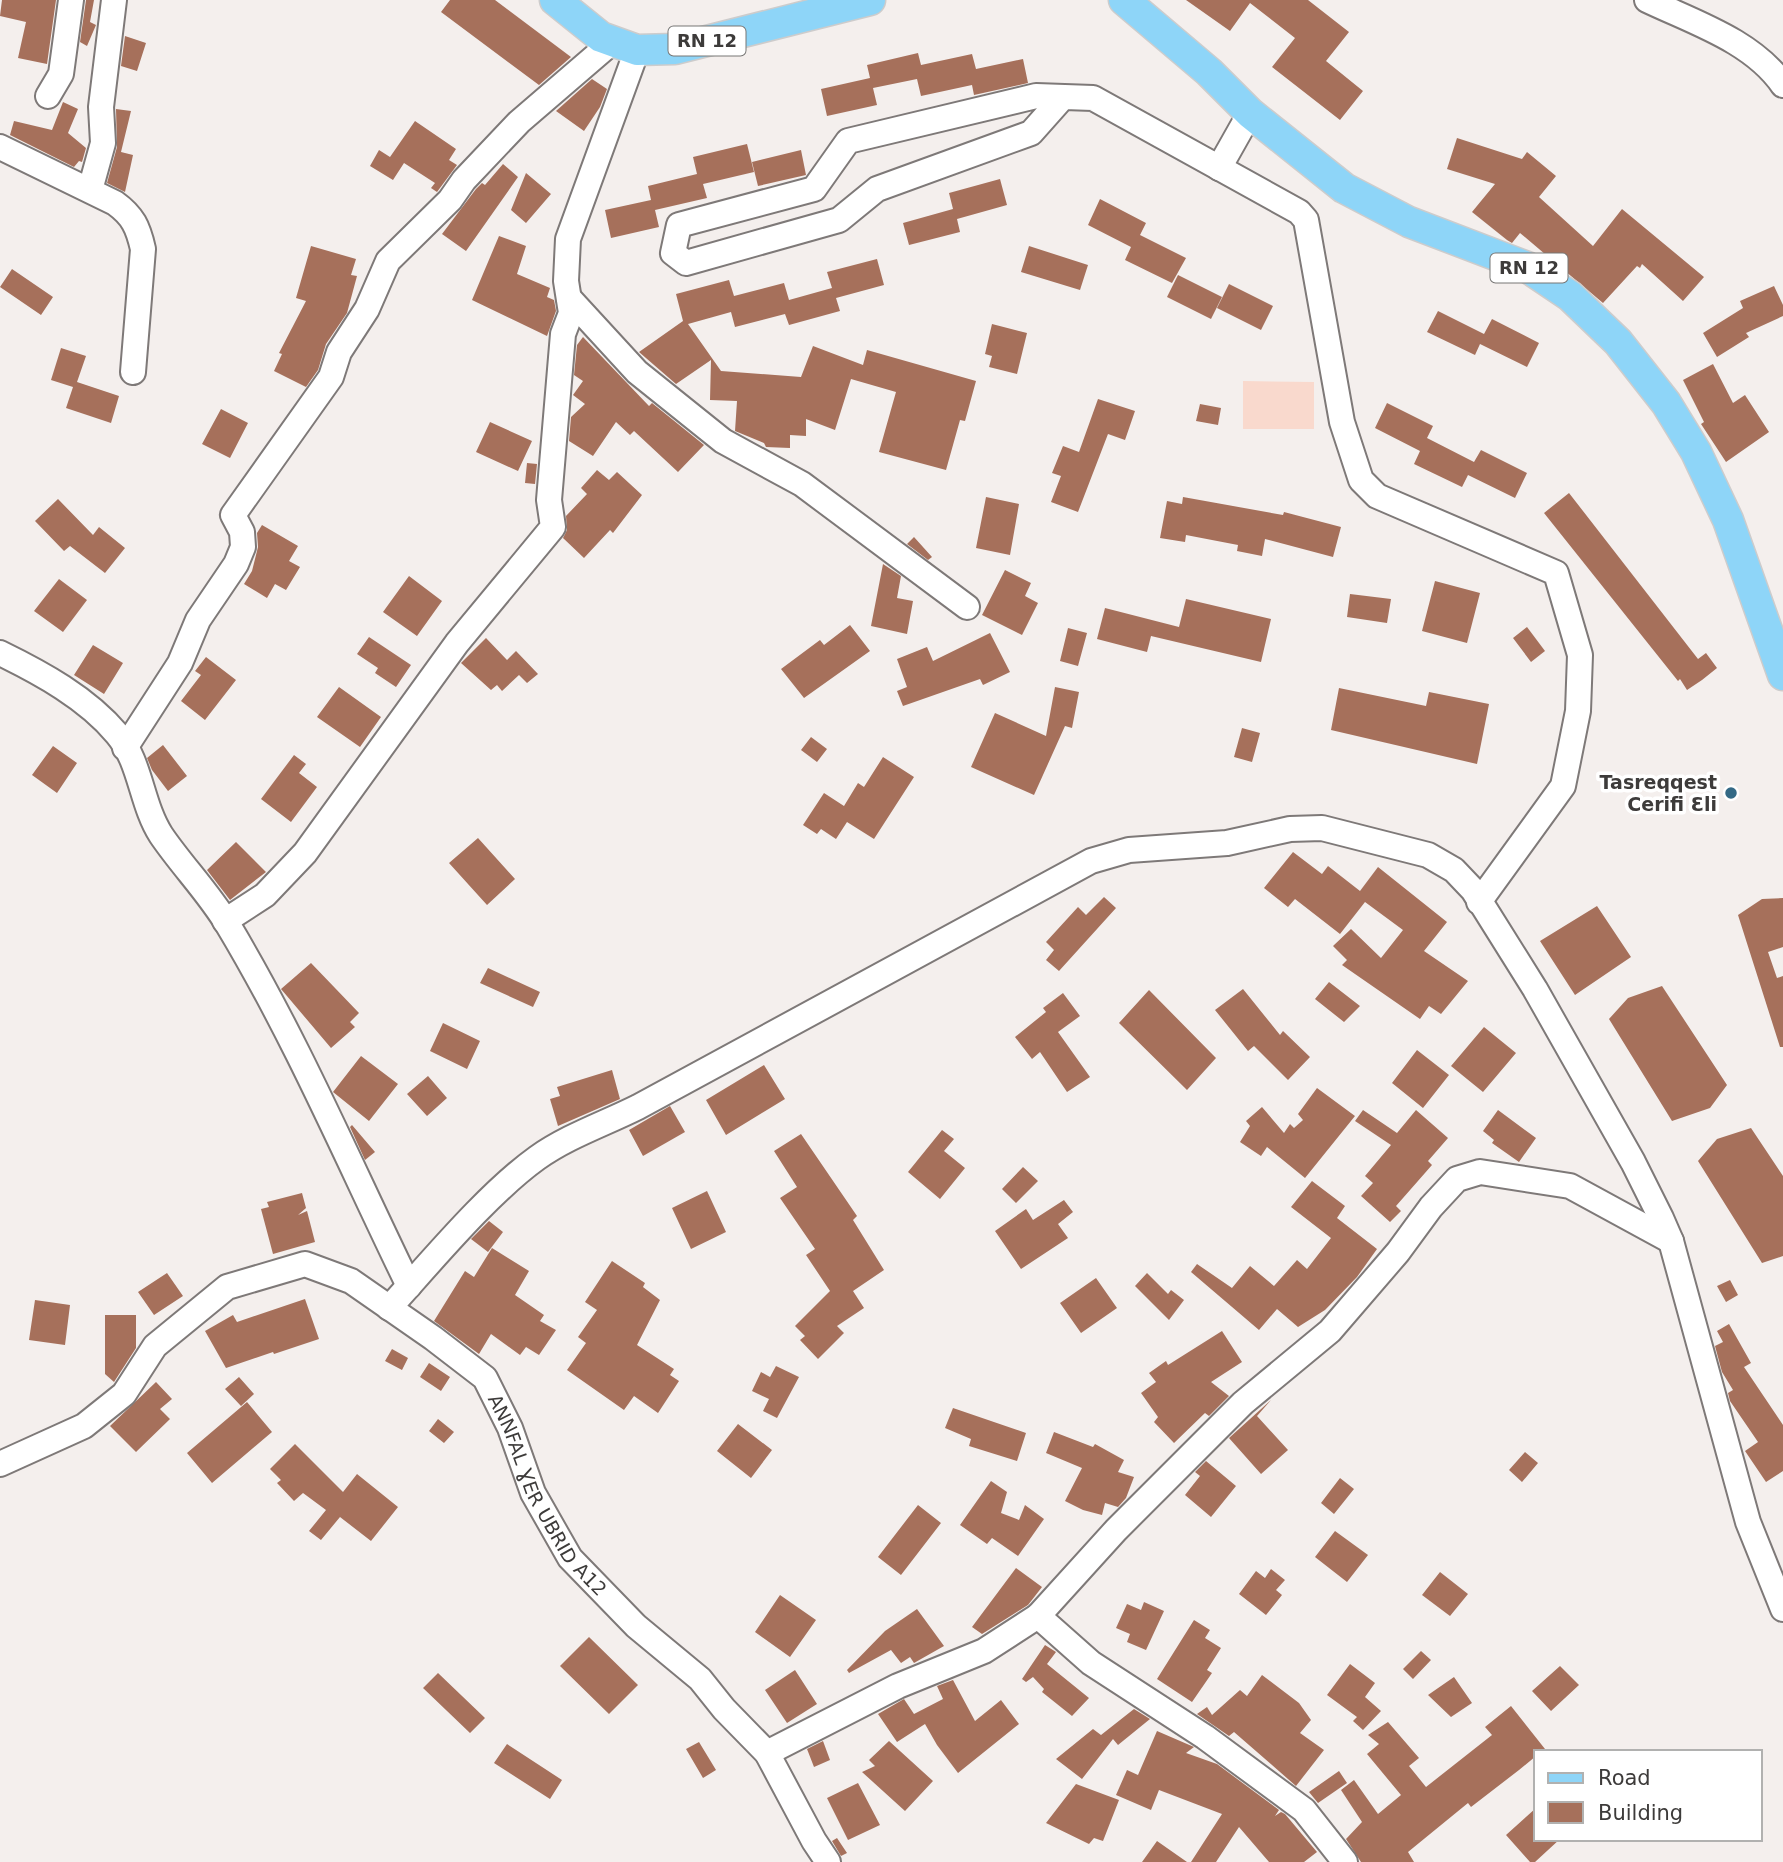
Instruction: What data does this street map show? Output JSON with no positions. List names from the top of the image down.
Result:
{
  "streets": {
    "main road": ["RN 12"],
    "street": ["ANNFAL ƔER UBRID A12"]
  },
  "places": ["Tasreqqest Cerifi Ɛli"],
  "legend": ["Road", "Building"]
}
